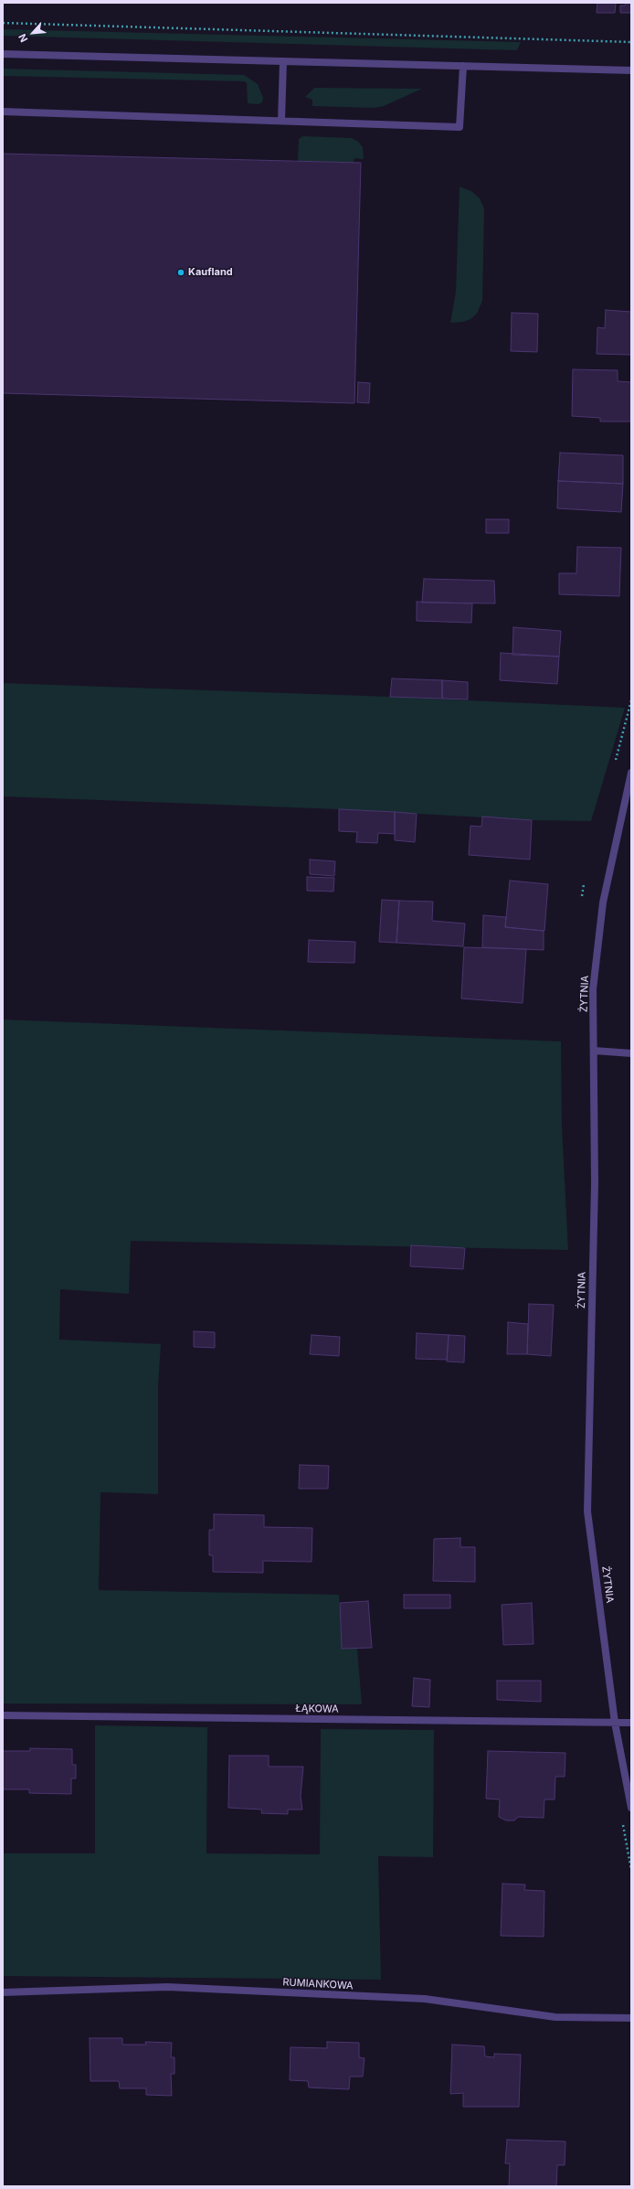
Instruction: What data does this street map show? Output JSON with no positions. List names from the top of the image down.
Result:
{
  "streets": {
    "street": ["ŻYTNIA", "ŁĄKOWA", "RUMIANKOWA"]
  },
  "crossings": [
    ["ŻYTNIA", "ŁĄKOWA"]
  ],
  "places": ["Kaufland"],
  "north": "bottom left"
}
